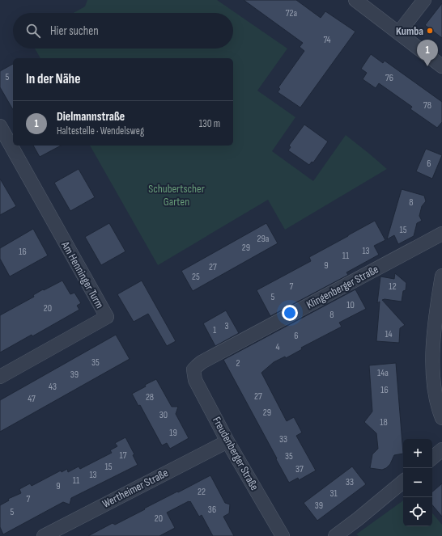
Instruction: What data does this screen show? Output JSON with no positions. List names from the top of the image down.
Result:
{
  "streets": {
    "street": [
      "Am Henninger Turm",
      "Klingenberger Straße",
      "Freudenberger Straße",
      "Wertheimer Straße"
    ]
  },
  "crossings": [
    ["Klingenberger Straße", "Freudenberger Straße"],
    ["Freudenberger Straße", "Wertheimer Straße"]
  ],
  "parks": ["Schubertscher Garten"],
  "places": ["Kumba"],
  "house_numbers": [
    "72a",
    "74",
    "5",
    "76",
    "78",
    "6",
    "8",
    "15",
    "29a",
    "29",
    "13",
    "16",
    "11",
    "9",
    "27",
    "25",
    "7",
    "12",
    "5",
    "10",
    "20",
    "8",
    "3",
    "1",
    "14",
    "6",
    "4",
    "35",
    "2",
    "14a",
    "39",
    "43",
    "16",
    "27",
    "28",
    "47",
    "29",
    "30",
    "18",
    "19",
    "33",
    "17",
    "35",
    "15",
    "37",
    "13",
    "11",
    "33",
    "9",
    "22",
    "31",
    "7",
    "39",
    "36",
    "5",
    "20"
  ],
  "page": {
    "search": "Hier suchen",
    "pins": "1",
    "heading": "In der Nähe",
    "list": [
      {
        "mark": "1",
        "name": "Dielmannstraße",
        "note": "Haltestelle · Wendelsweg",
        "value": "130 m"
      }
    ],
    "map_buttons": ["+", "−"]
  }
}
